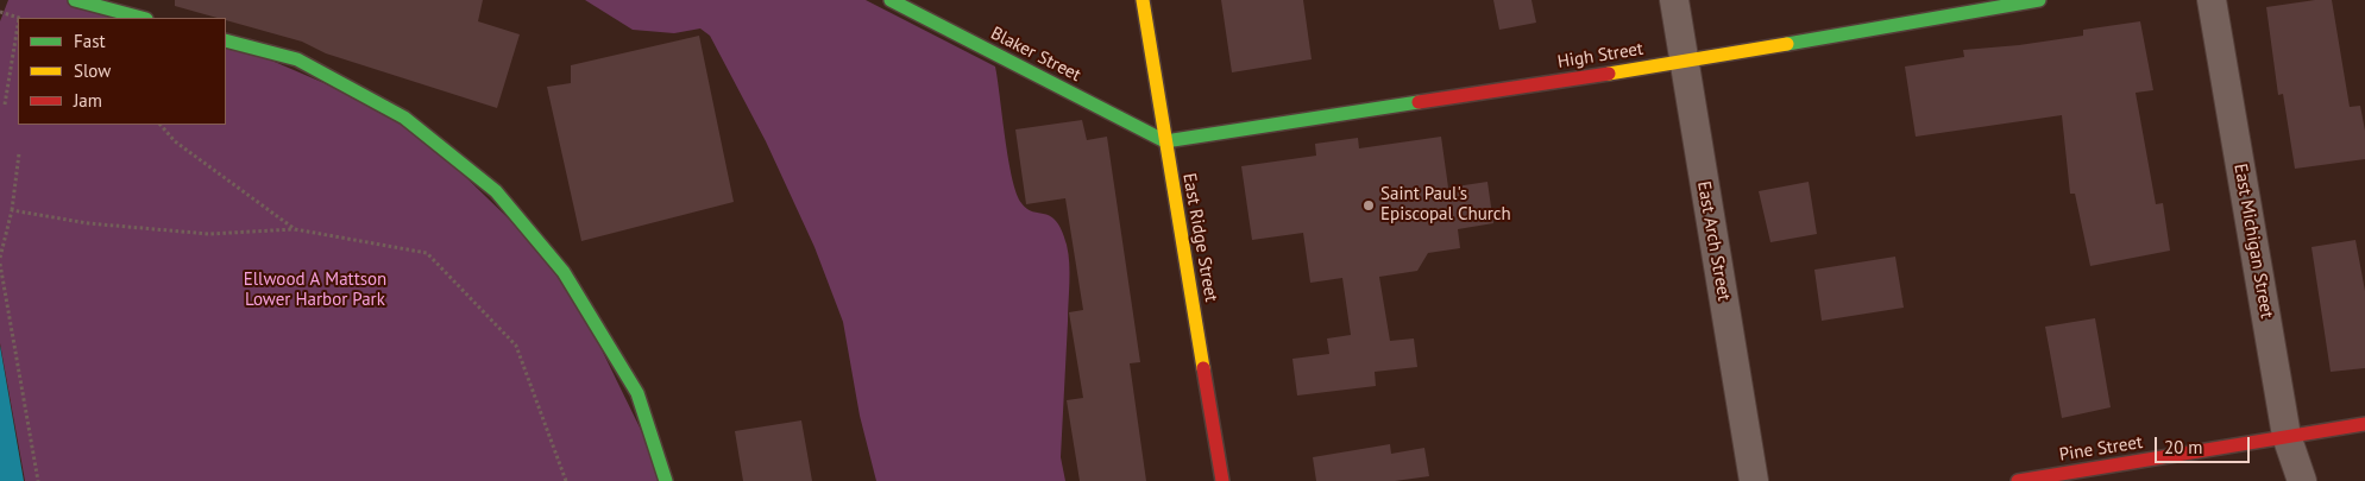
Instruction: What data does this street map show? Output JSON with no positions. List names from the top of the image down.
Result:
{
  "streets": {
    "street": [
      "Blaker Street",
      "High Street",
      "East Ridge Street",
      "East Arch Street",
      "East Michigan Street",
      "Pine Street"
    ]
  },
  "crossings": [
    ["Blaker Street", "High Street"],
    ["Blaker Street", "East Ridge Street"],
    ["High Street", "East Ridge Street"],
    ["High Street", "East Arch Street"],
    ["East Michigan Street", "Pine Street"]
  ],
  "parks": ["Ellwood A Mattson Lower Harbor Park"],
  "places": ["Saint Paul's Episcopal Church"],
  "legend": ["Fast", "Slow", "Jam"],
  "scale_bar": "20 m"
}
